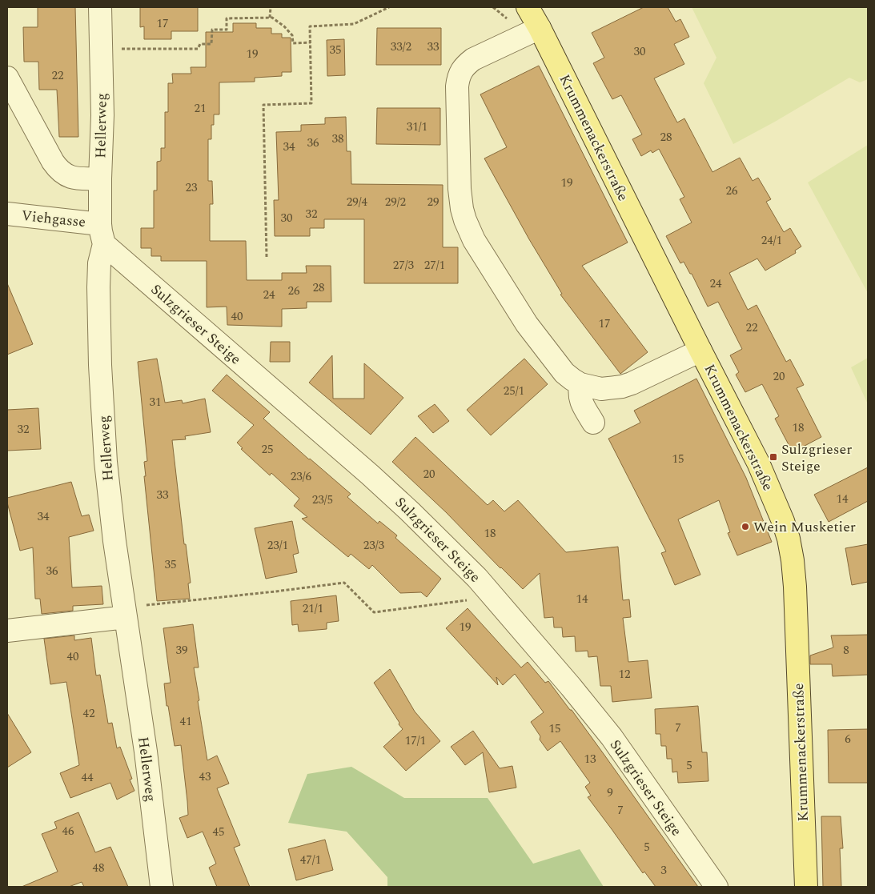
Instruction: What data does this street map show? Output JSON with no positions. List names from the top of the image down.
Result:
{
  "streets": {
    "main road": ["Krummenackerstraße"],
    "street": ["Hellerweg", "Viehgasse", "Sulzgrieser Steige"]
  },
  "crossings": [
    ["Hellerweg", "Viehgasse"],
    ["Hellerweg", "Sulzgrieser Steige"],
    ["Viehgasse", "Sulzgrieser Steige"]
  ],
  "places": {
    "transit": ["Sulzgrieser Steige"],
    "other": ["Wein Musketier"]
  },
  "house_numbers": [
    "17",
    "33/2",
    "33",
    "35",
    "30",
    "19",
    "22",
    "21",
    "31/1",
    "28",
    "38",
    "36",
    "34",
    "19",
    "23",
    "26",
    "29/4",
    "29/2",
    "29",
    "32",
    "30",
    "24/1",
    "27/3",
    "27/1",
    "24",
    "28",
    "26",
    "24",
    "40",
    "17",
    "22",
    "20",
    "25/1",
    "31",
    "18",
    "32",
    "25",
    "15",
    "20",
    "23/6",
    "33",
    "14",
    "23/5",
    "34",
    "18",
    "23/1",
    "23/3",
    "35",
    "36",
    "14",
    "21/1",
    "19",
    "39",
    "8",
    "40",
    "12",
    "42",
    "41",
    "7",
    "15",
    "6",
    "17/1",
    "13",
    "5",
    "43",
    "44",
    "9",
    "7",
    "46",
    "45",
    "5",
    "47/1",
    "48",
    "3"
  ]
}
